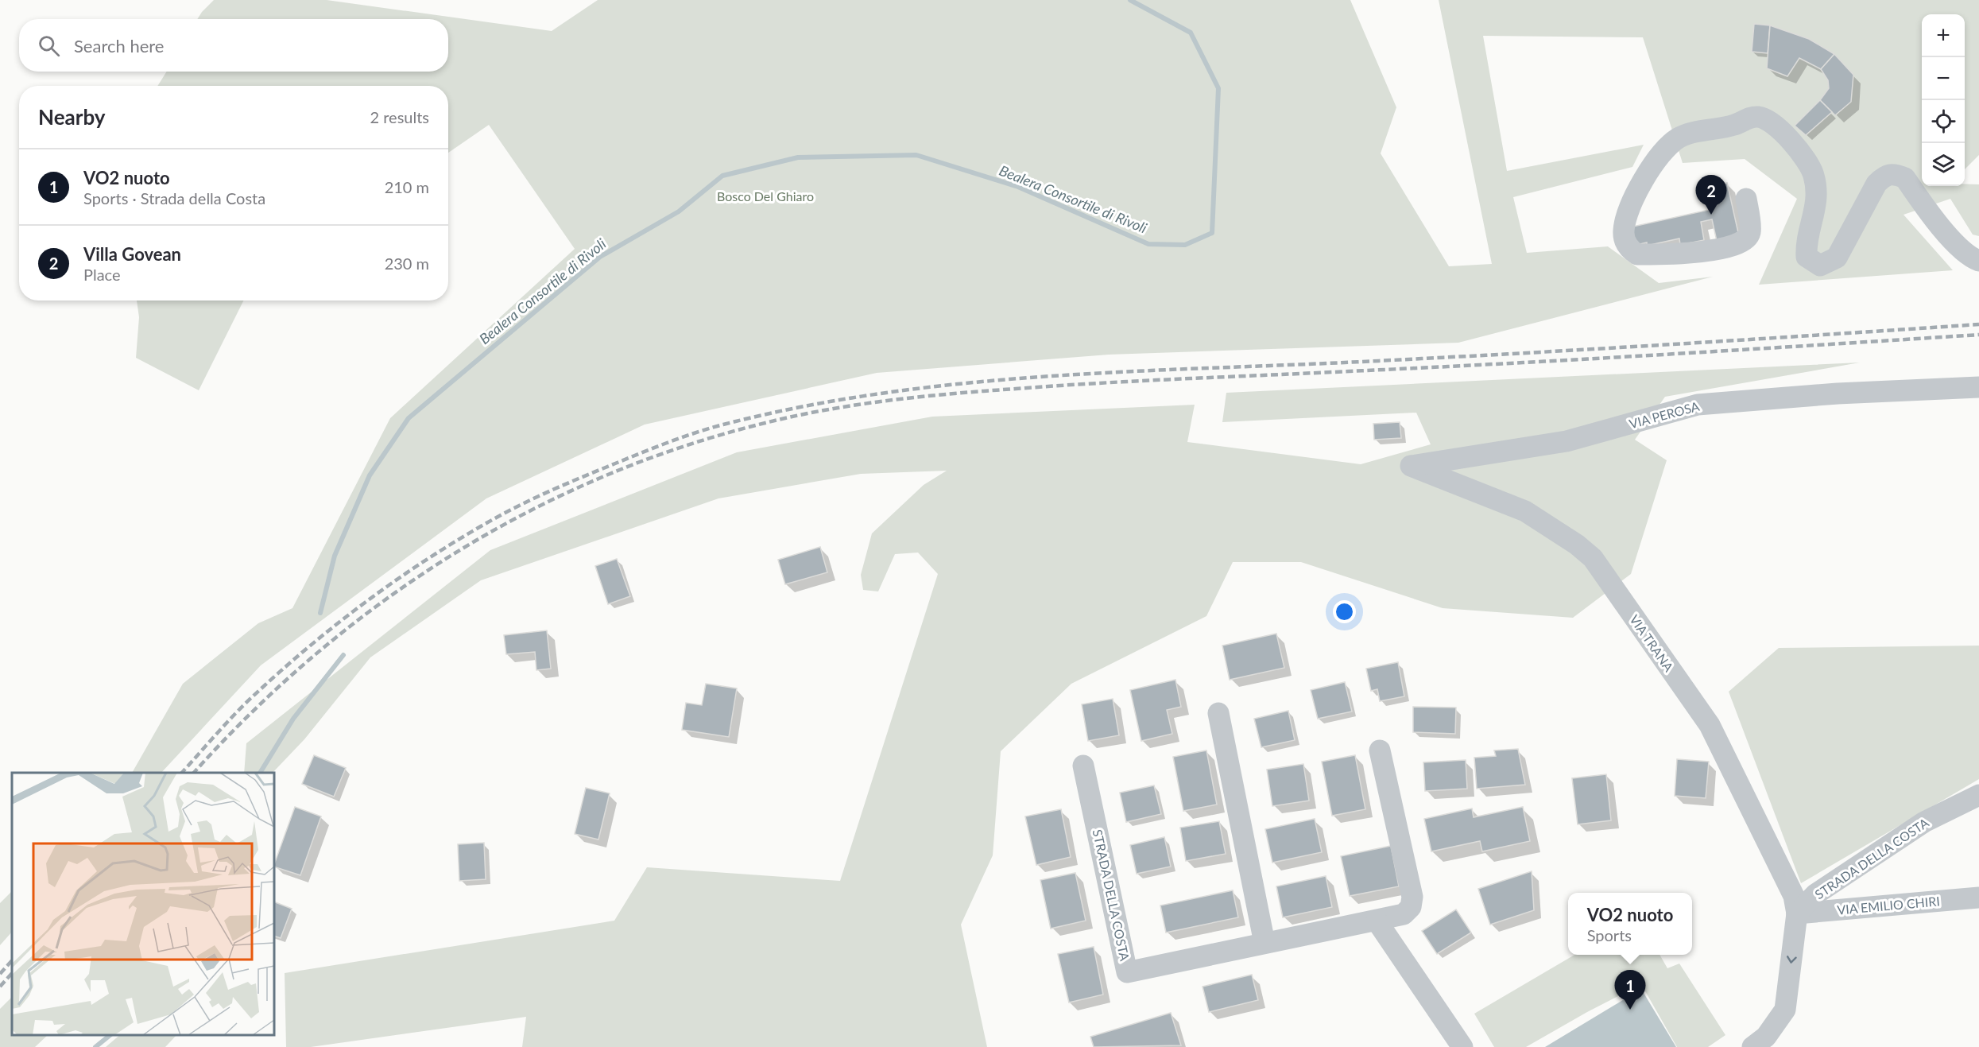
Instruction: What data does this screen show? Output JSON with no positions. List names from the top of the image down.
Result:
{
  "streets": {
    "street": [
      "VIA PEROSA",
      "VIA TRANA",
      "STRADA DELLA COSTA",
      "VIA EMILIO CHIRI"
    ]
  },
  "crossings": [
    ["VIA PEROSA", "VIA TRANA"],
    ["VIA TRANA", "STRADA DELLA COSTA"],
    ["VIA TRANA", "VIA EMILIO CHIRI"],
    ["STRADA DELLA COSTA", "VIA EMILIO CHIRI"]
  ],
  "water": ["Bealera Consortile di Rivoli"],
  "parks": ["Bosco Del Ghiaro"],
  "page": {
    "map_buttons": ["+", "−"],
    "search": "Search here",
    "heading": ["Nearby", "2 results"],
    "list": [
      {
        "mark": "1",
        "name": "VO2 nuoto",
        "note": "Sports · Strada della Costa",
        "value": "210 m"
      },
      {
        "mark": "2",
        "name": "Villa Govean",
        "note": "Place",
        "value": "230 m"
      }
    ],
    "pins": ["2", "1"],
    "popup": ["VO2 nuoto", "Sports"]
  }
}
